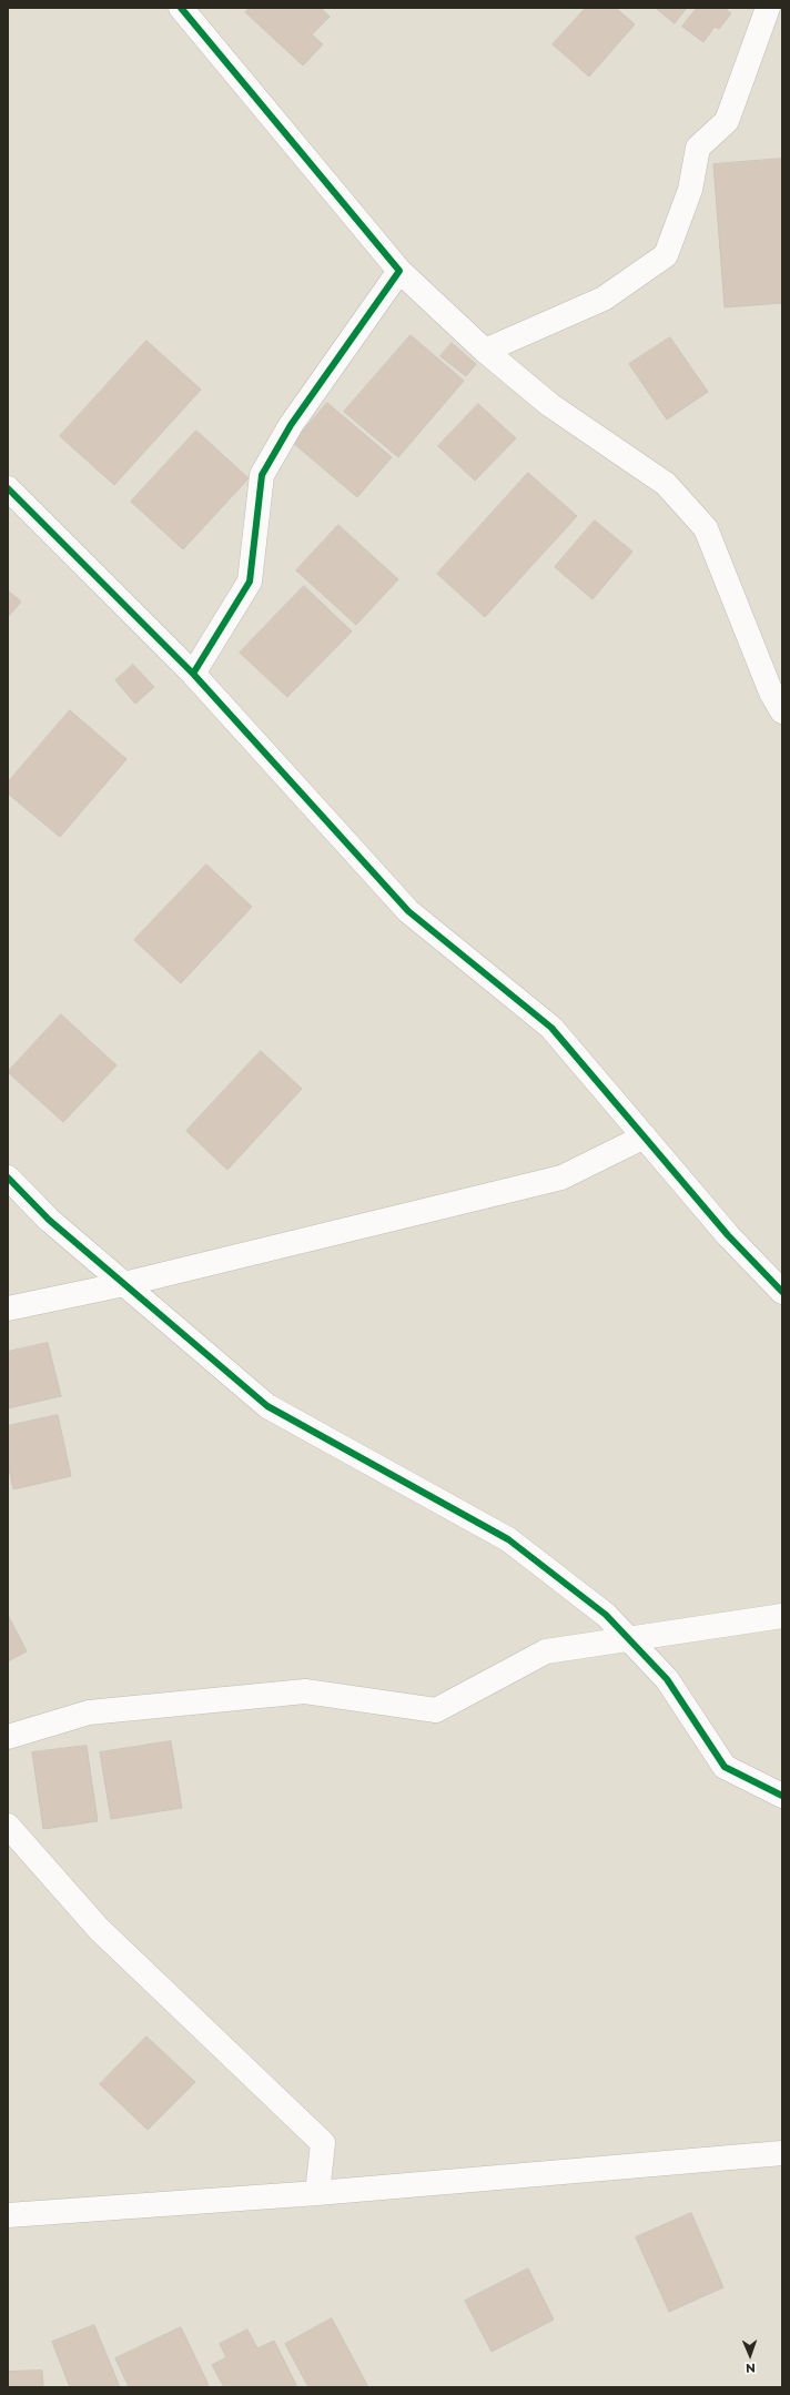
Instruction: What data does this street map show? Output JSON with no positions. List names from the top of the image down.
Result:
{
  "north": "bottom"
}
